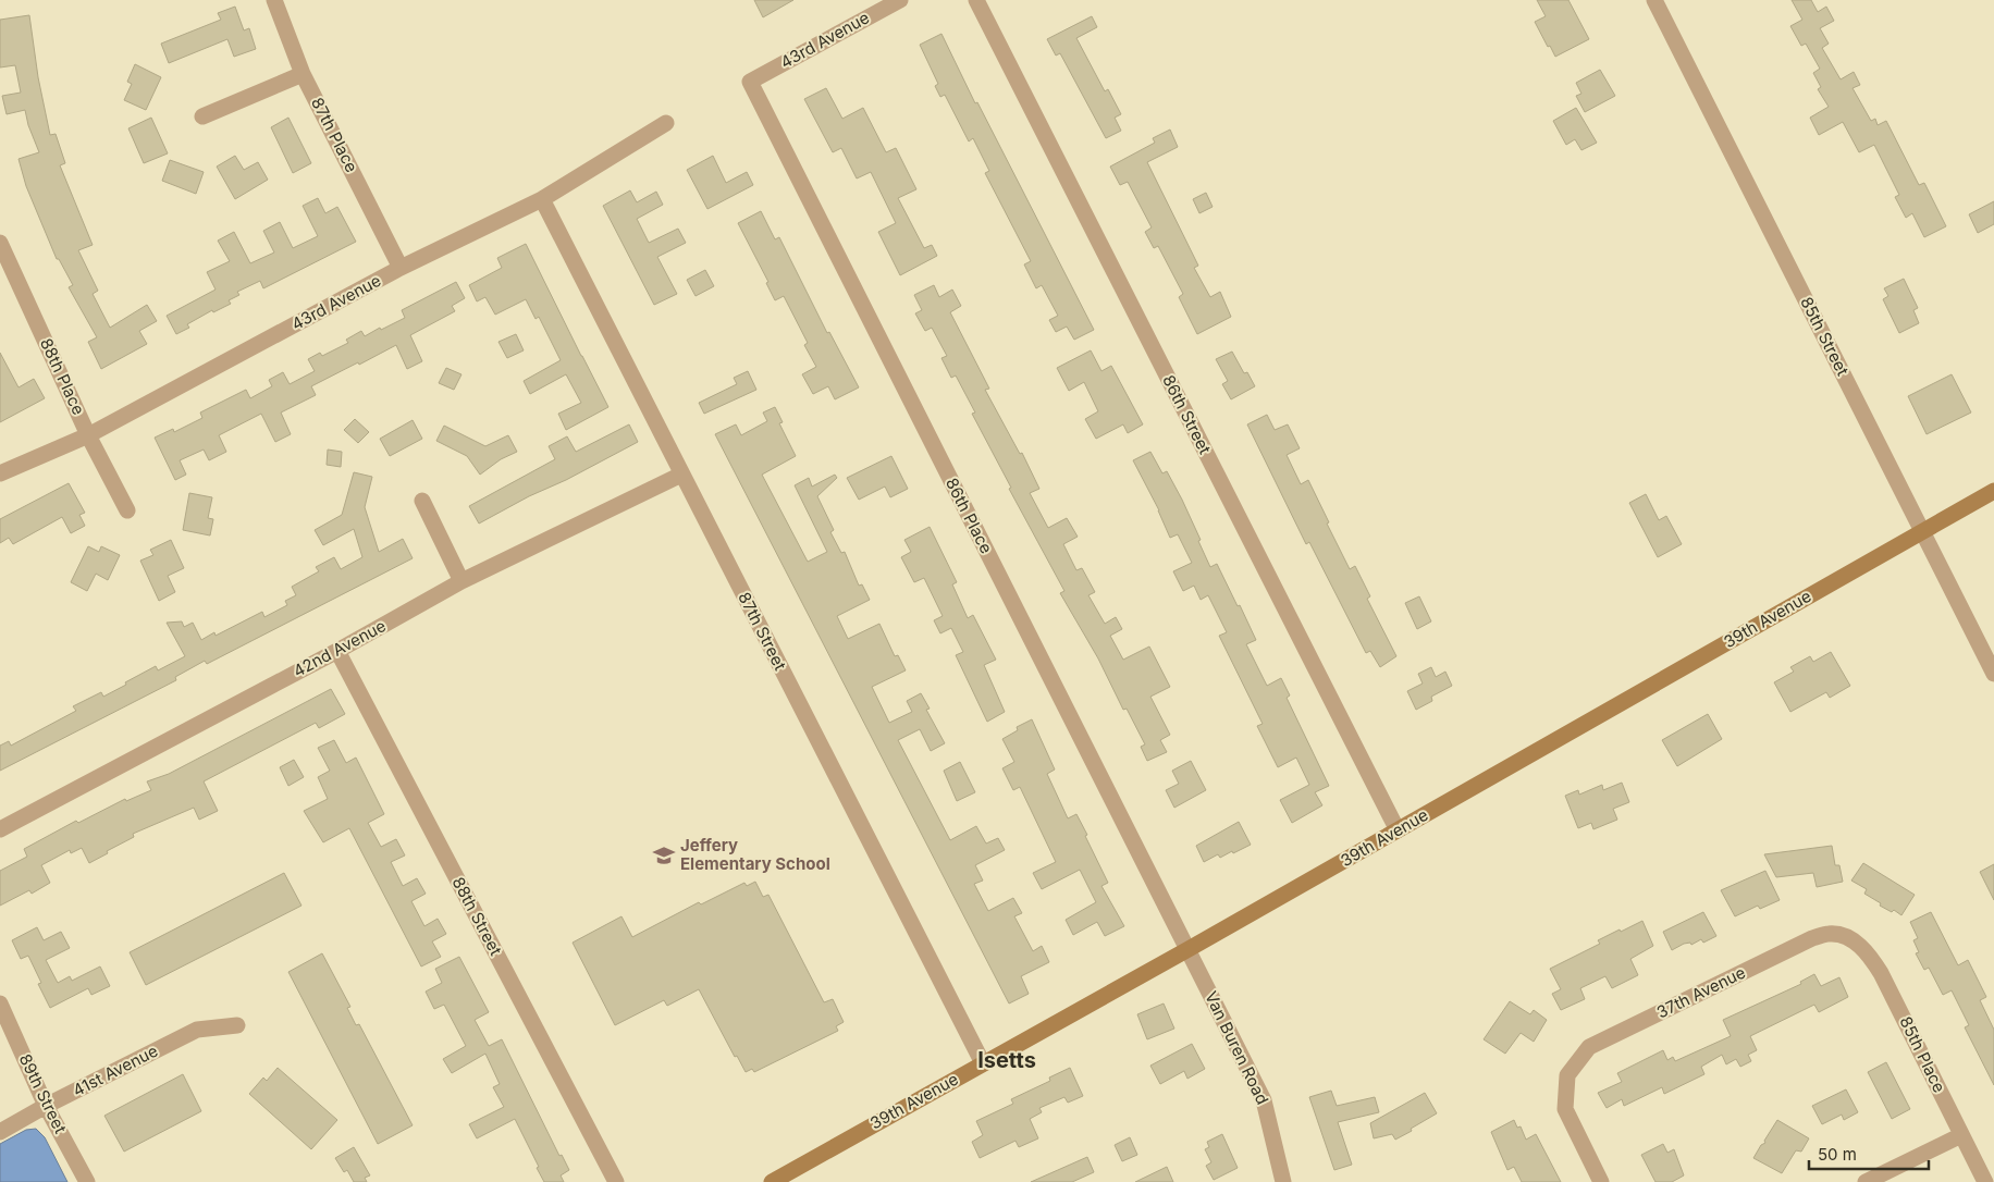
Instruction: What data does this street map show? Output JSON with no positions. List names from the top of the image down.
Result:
{
  "streets": {
    "main road": ["39th Avenue"],
    "street": [
      "43rd Avenue",
      "87th Place",
      "85th Street",
      "88th Place",
      "86th Street",
      "86th Place",
      "87th Street",
      "42nd Avenue",
      "88th Street",
      "37th Avenue",
      "Van Buren Road",
      "85th Place",
      "41st Avenue",
      "89th Street"
    ]
  },
  "crossings": [
    ["43rd Avenue", "87th Place"],
    ["43rd Avenue", "88th Place"],
    ["43rd Avenue", "86th Place"],
    ["43rd Avenue", "87th Street"],
    ["85th Street", "39th Avenue"],
    ["86th Street", "39th Avenue"],
    ["86th Place", "39th Avenue"],
    ["86th Place", "Van Buren Road"],
    ["39th Avenue", "87th Street"],
    ["39th Avenue", "Van Buren Road"],
    ["87th Street", "42nd Avenue"],
    ["42nd Avenue", "88th Street"],
    ["37th Avenue", "85th Place"],
    ["41st Avenue", "89th Street"]
  ],
  "districts": ["Isetts"],
  "places": {
    "school or university": ["Jeffery Elementary School"]
  },
  "scale_bar": "50 m"
}
